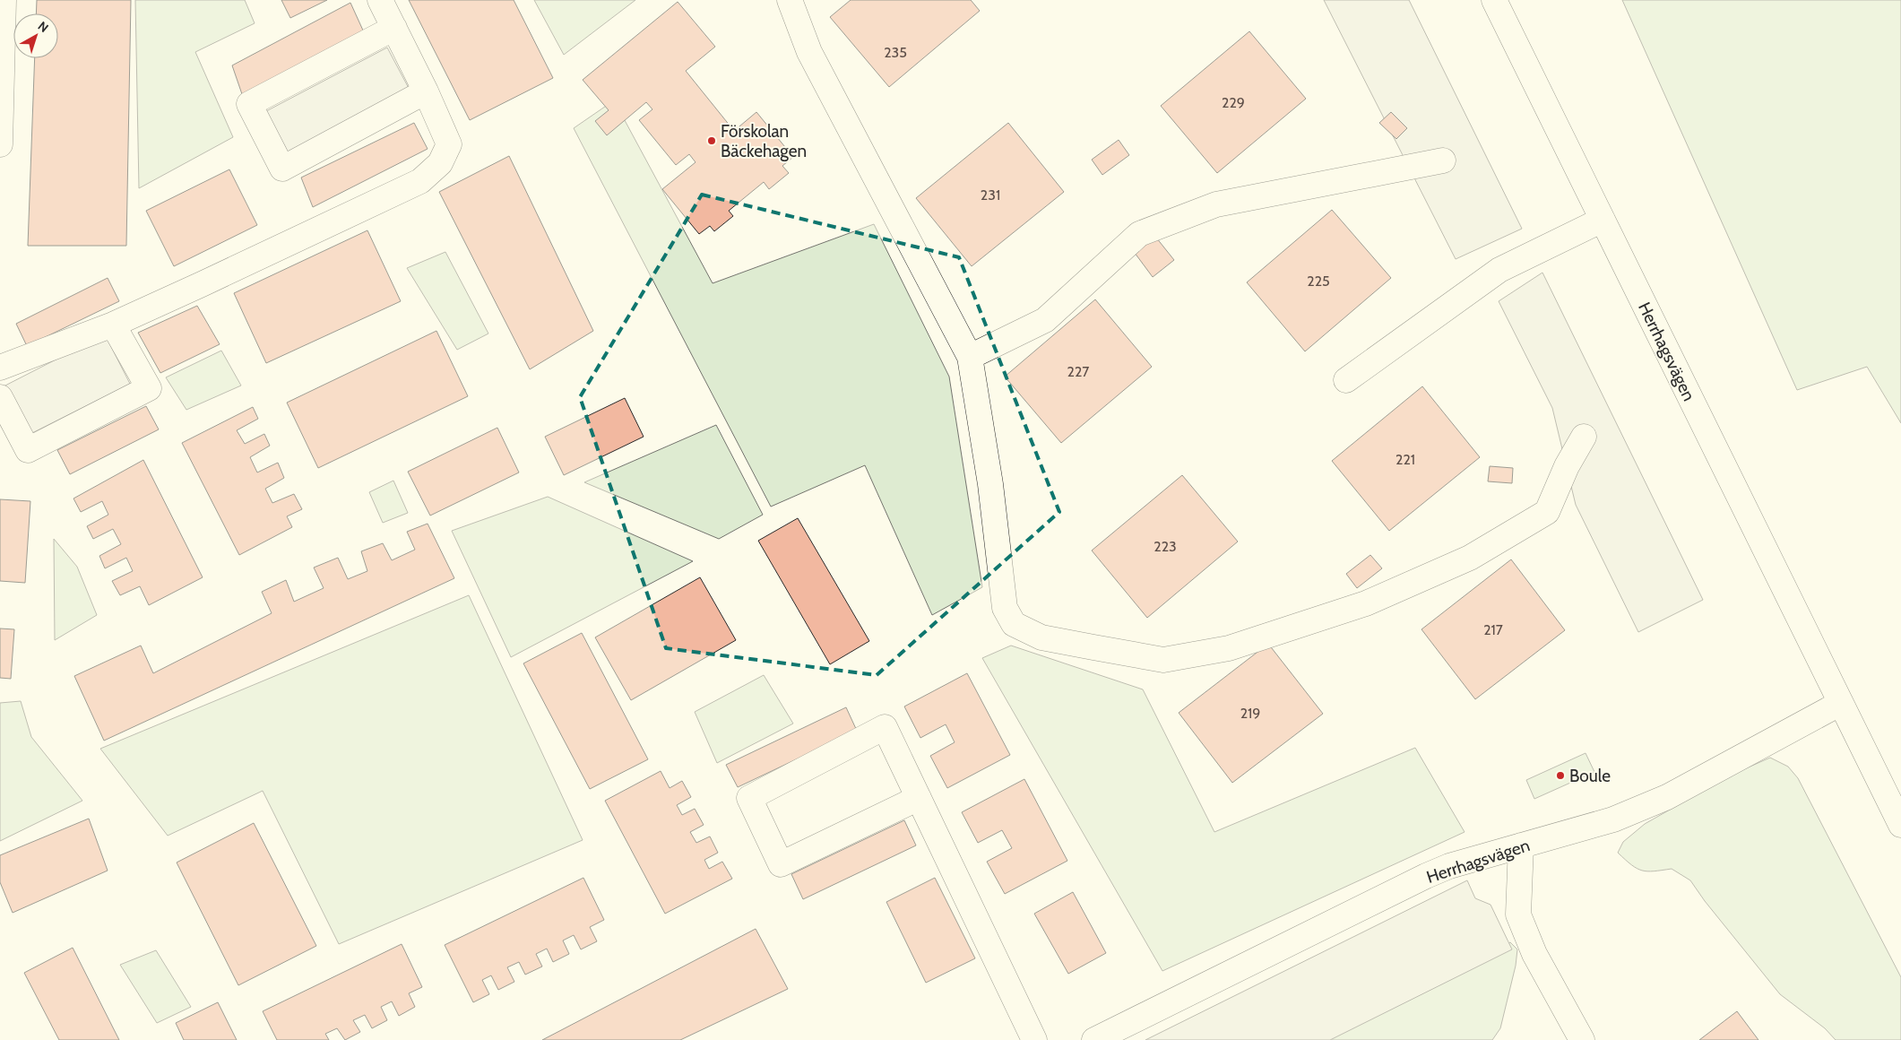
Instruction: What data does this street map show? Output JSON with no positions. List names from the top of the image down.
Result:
{
  "streets": {
    "street": ["Herrhagsvägen"]
  },
  "places": ["Förskolan Bäckehagen", "Boule"],
  "house_numbers": [
    "235",
    "229",
    "231",
    "225",
    "227",
    "221",
    "223",
    "217",
    "219"
  ],
  "north": "top right"
}
